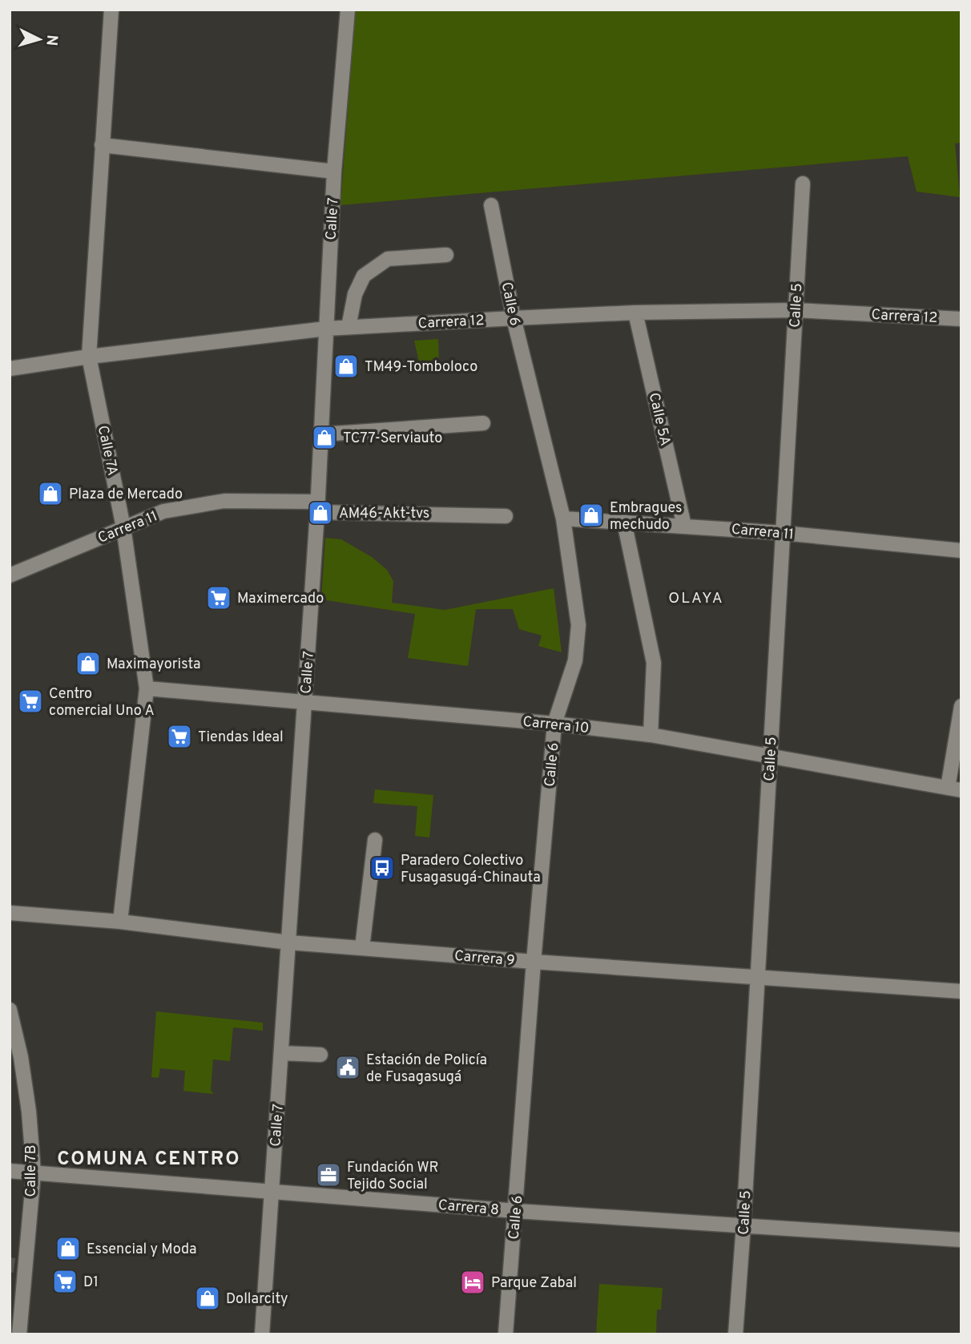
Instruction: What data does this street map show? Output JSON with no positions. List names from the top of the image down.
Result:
{
  "streets": {
    "street": [
      "Calle 7",
      "Calle 6",
      "Calle 5",
      "Carrera 12",
      "Calle 5A",
      "Calle 7A",
      "Carrera 11",
      "Carrera 10",
      "Carrera 9",
      "Calle 7B",
      "Carrera 8"
    ]
  },
  "crossings": [
    ["Calle 7", "Carrera 12"],
    ["Calle 7", "Carrera 11"],
    ["Calle 7", "Carrera 10"],
    ["Calle 7", "Carrera 9"],
    ["Calle 7", "Carrera 8"],
    ["Calle 6", "Carrera 12"],
    ["Calle 6", "Carrera 11"],
    ["Calle 6", "Carrera 10"],
    ["Calle 6", "Carrera 9"],
    ["Calle 6", "Carrera 8"],
    ["Calle 5", "Carrera 12"],
    ["Calle 5", "Carrera 11"],
    ["Calle 5", "Carrera 10"],
    ["Calle 5", "Carrera 9"],
    ["Calle 5", "Carrera 8"],
    ["Carrera 12", "Calle 5A"],
    ["Carrera 12", "Calle 7A"],
    ["Calle 5A", "Carrera 11"],
    ["Calle 7A", "Carrera 11"],
    ["Calle 7A", "Carrera 10"],
    ["Calle 7A", "Carrera 9"],
    ["Calle 7B", "Carrera 8"]
  ],
  "districts": ["OLAYA", "COMUNA CENTRO"],
  "places": {
    "shop": [
      "TM49-Tomboloco",
      "TC77-Serviauto",
      "Plaza de Mercado",
      "AM46-Akt-tvs",
      "Embragues mechudo",
      "Maximayorista",
      "Essencial y Moda",
      "Dollarcity"
    ],
    "supermarket": [
      "Maximercado",
      "Centro comercial Uno A",
      "Tiendas Ideal",
      "D1"
    ],
    "bus stop": ["Paradero Colectivo Fusagasugá-Chinauta"],
    "public building": ["Estación de Policía de Fusagasugá"],
    "office": ["Fundación WR Tejido Social"],
    "hotel": ["Parque Zabal"]
  },
  "north": "right"
}
